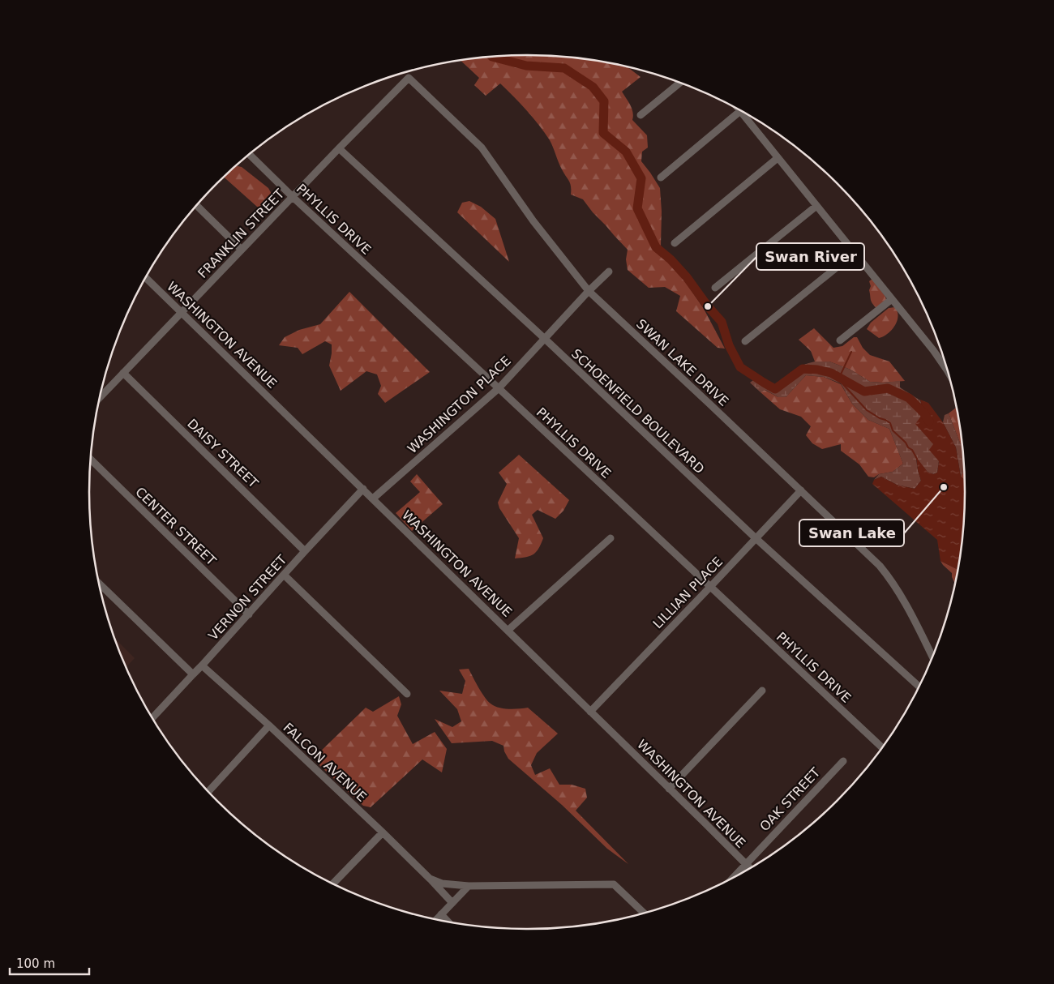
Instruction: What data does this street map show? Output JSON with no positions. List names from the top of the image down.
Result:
{
  "streets": {
    "street": [
      "PHYLLIS DRIVE",
      "FRANKLIN STREET",
      "WASHINGTON AVENUE",
      "SWAN LAKE DRIVE",
      "WASHINGTON PLACE",
      "SCHOENFIELD BOULEVARD",
      "DAISY STREET",
      "CENTER STREET",
      "LILLIAN PLACE",
      "VERNON STREET",
      "FALCON AVENUE",
      "OAK STREET"
    ]
  },
  "crossings": [
    ["PHYLLIS DRIVE", "FRANKLIN STREET"],
    ["PHYLLIS DRIVE", "WASHINGTON PLACE"],
    ["PHYLLIS DRIVE", "LILLIAN PLACE"],
    ["FRANKLIN STREET", "WASHINGTON AVENUE"],
    ["FRANKLIN STREET", "SWAN LAKE DRIVE"],
    ["FRANKLIN STREET", "SCHOENFIELD BOULEVARD"],
    ["FRANKLIN STREET", "DAISY STREET"],
    ["WASHINGTON AVENUE", "WASHINGTON PLACE"],
    ["WASHINGTON AVENUE", "LILLIAN PLACE"],
    ["WASHINGTON AVENUE", "VERNON STREET"],
    ["WASHINGTON AVENUE", "OAK STREET"],
    ["SWAN LAKE DRIVE", "WASHINGTON PLACE"],
    ["SWAN LAKE DRIVE", "LILLIAN PLACE"],
    ["WASHINGTON PLACE", "SCHOENFIELD BOULEVARD"],
    ["SCHOENFIELD BOULEVARD", "LILLIAN PLACE"],
    ["DAISY STREET", "VERNON STREET"],
    ["CENTER STREET", "VERNON STREET"],
    ["VERNON STREET", "FALCON AVENUE"]
  ],
  "places": ["Swan River", "Swan Lake"],
  "scale_bar": "100 m"
}
